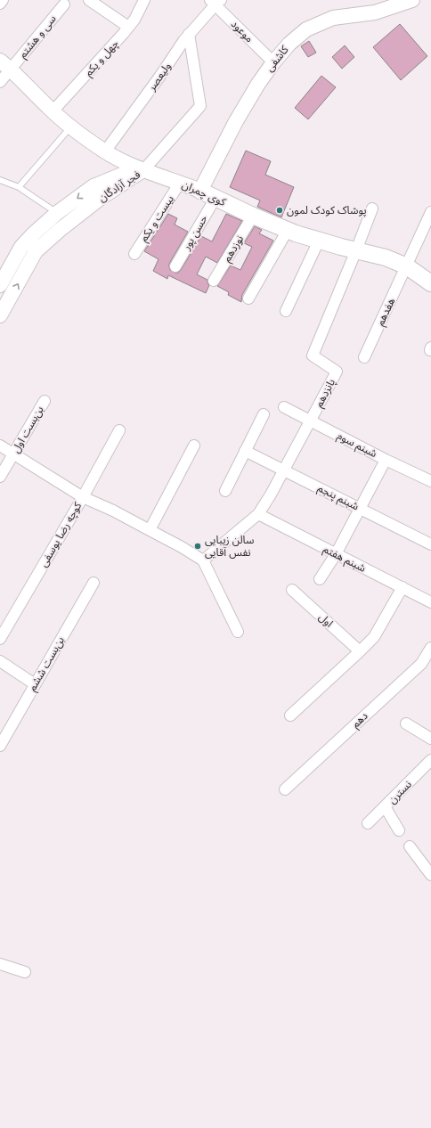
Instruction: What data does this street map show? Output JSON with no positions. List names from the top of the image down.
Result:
{
  "streets": {
    "main road": ["کوی چمران"],
    "street": [
      "موعود",
      "سی و هشتم",
      "چهل و یکم",
      "کاشفی",
      "ولیعصر",
      "فجر آزادگان",
      "بیست و یکم",
      "حسن پور",
      "نوزدهم",
      "هفدهم",
      "پانزدهم",
      "بن‌بست اول",
      "شبنم سوم",
      "شبنم پنجم",
      "کوچه رضا یوسفی",
      "شبنم هفتم",
      "اول",
      "بن‌بست ششم",
      "دهم",
      "نسترن"
    ]
  },
  "crossings": [
    ["موعود", "کاشفی"],
    ["موعود", "ولیعصر"],
    ["سی و هشتم", "کوی چمران"],
    ["چهل و یکم", "کوی چمران"],
    ["کاشفی", "کوی چمران"],
    ["ولیعصر", "کوی چمران"],
    ["فجر آزادگان", "کوی چمران"],
    ["کوی چمران", "بیست و یکم"],
    ["کوی چمران", "حسن پور"],
    ["کوی چمران", "نوزدهم"],
    ["کوی چمران", "هفدهم"],
    ["کوی چمران", "پانزدهم"],
    ["پانزدهم", "شبنم سوم"],
    ["پانزدهم", "شبنم پنجم"],
    ["پانزدهم", "شبنم هفتم"],
    ["بن‌بست اول", "کوچه رضا یوسفی"]
  ],
  "places": ["پوشاک کودک لمون", "سالن زیبایی نفس آقایی"]
}
